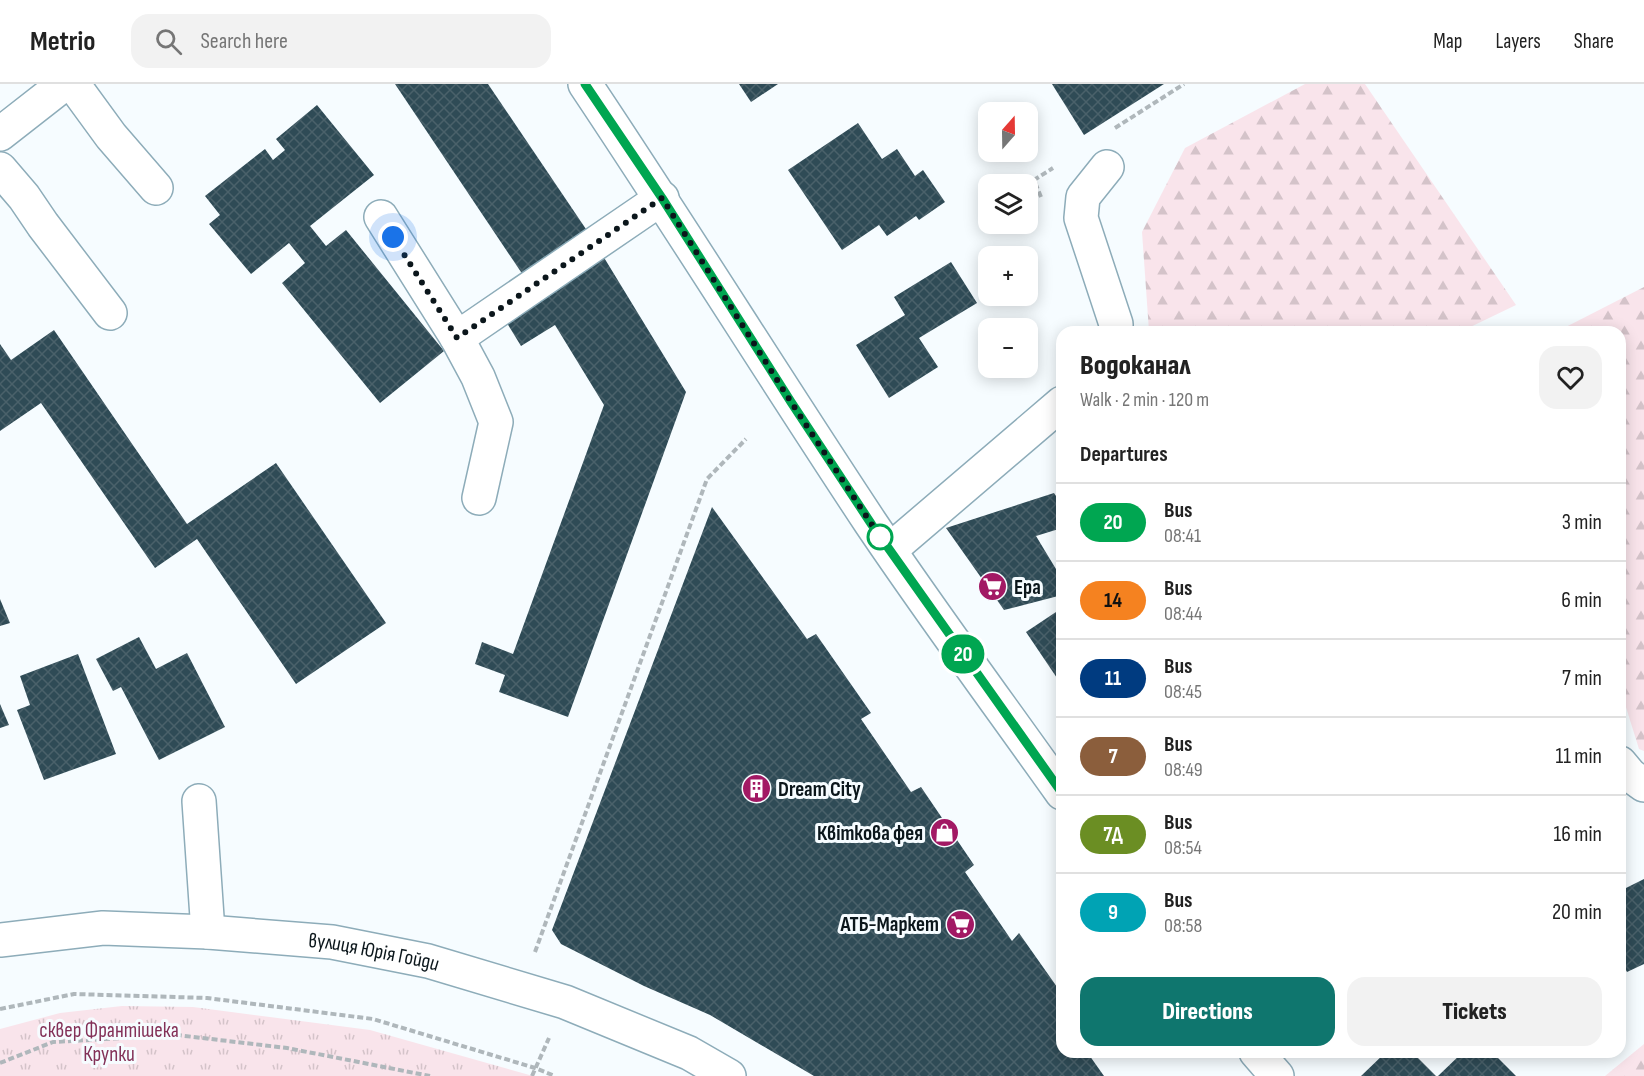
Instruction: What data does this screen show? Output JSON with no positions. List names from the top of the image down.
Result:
{
  "streets": {
    "main road": ["вулиця Юрія Гойди"]
  },
  "parks": ["сквер Франтішека Крупки"],
  "places": {
    "supermarket": ["Ера", "АТБ-Маркет"],
    "building": ["Dream City"],
    "shop": ["Квіткова фея"]
  },
  "lines": ["bus line 20"],
  "north": "top",
  "page": {
    "header": "Metrio",
    "search": "Search here",
    "nav": ["Map", "Layers", "Share"],
    "on_map": "20",
    "map_buttons": ["+", "−"],
    "heading": [
      ["Водоканал", "Walk · 2 min · 120 m"],
      "Departures"
    ],
    "list": [
      {
        "mark": "20",
        "name": "Bus",
        "note": "08:41",
        "value": "3 min"
      },
      {
        "mark": "14",
        "name": "Bus",
        "note": "08:44",
        "value": "6 min"
      },
      {
        "mark": "11",
        "name": "Bus",
        "note": "08:45",
        "value": "7 min"
      },
      {
        "mark": "7",
        "name": "Bus",
        "note": "08:49",
        "value": "11 min"
      },
      {
        "mark": "7Д",
        "name": "Bus",
        "note": "08:54",
        "value": "16 min"
      },
      {
        "mark": "9",
        "name": "Bus",
        "note": "08:58",
        "value": "20 min"
      }
    ],
    "buttons": ["Directions", "Tickets"]
  }
}
